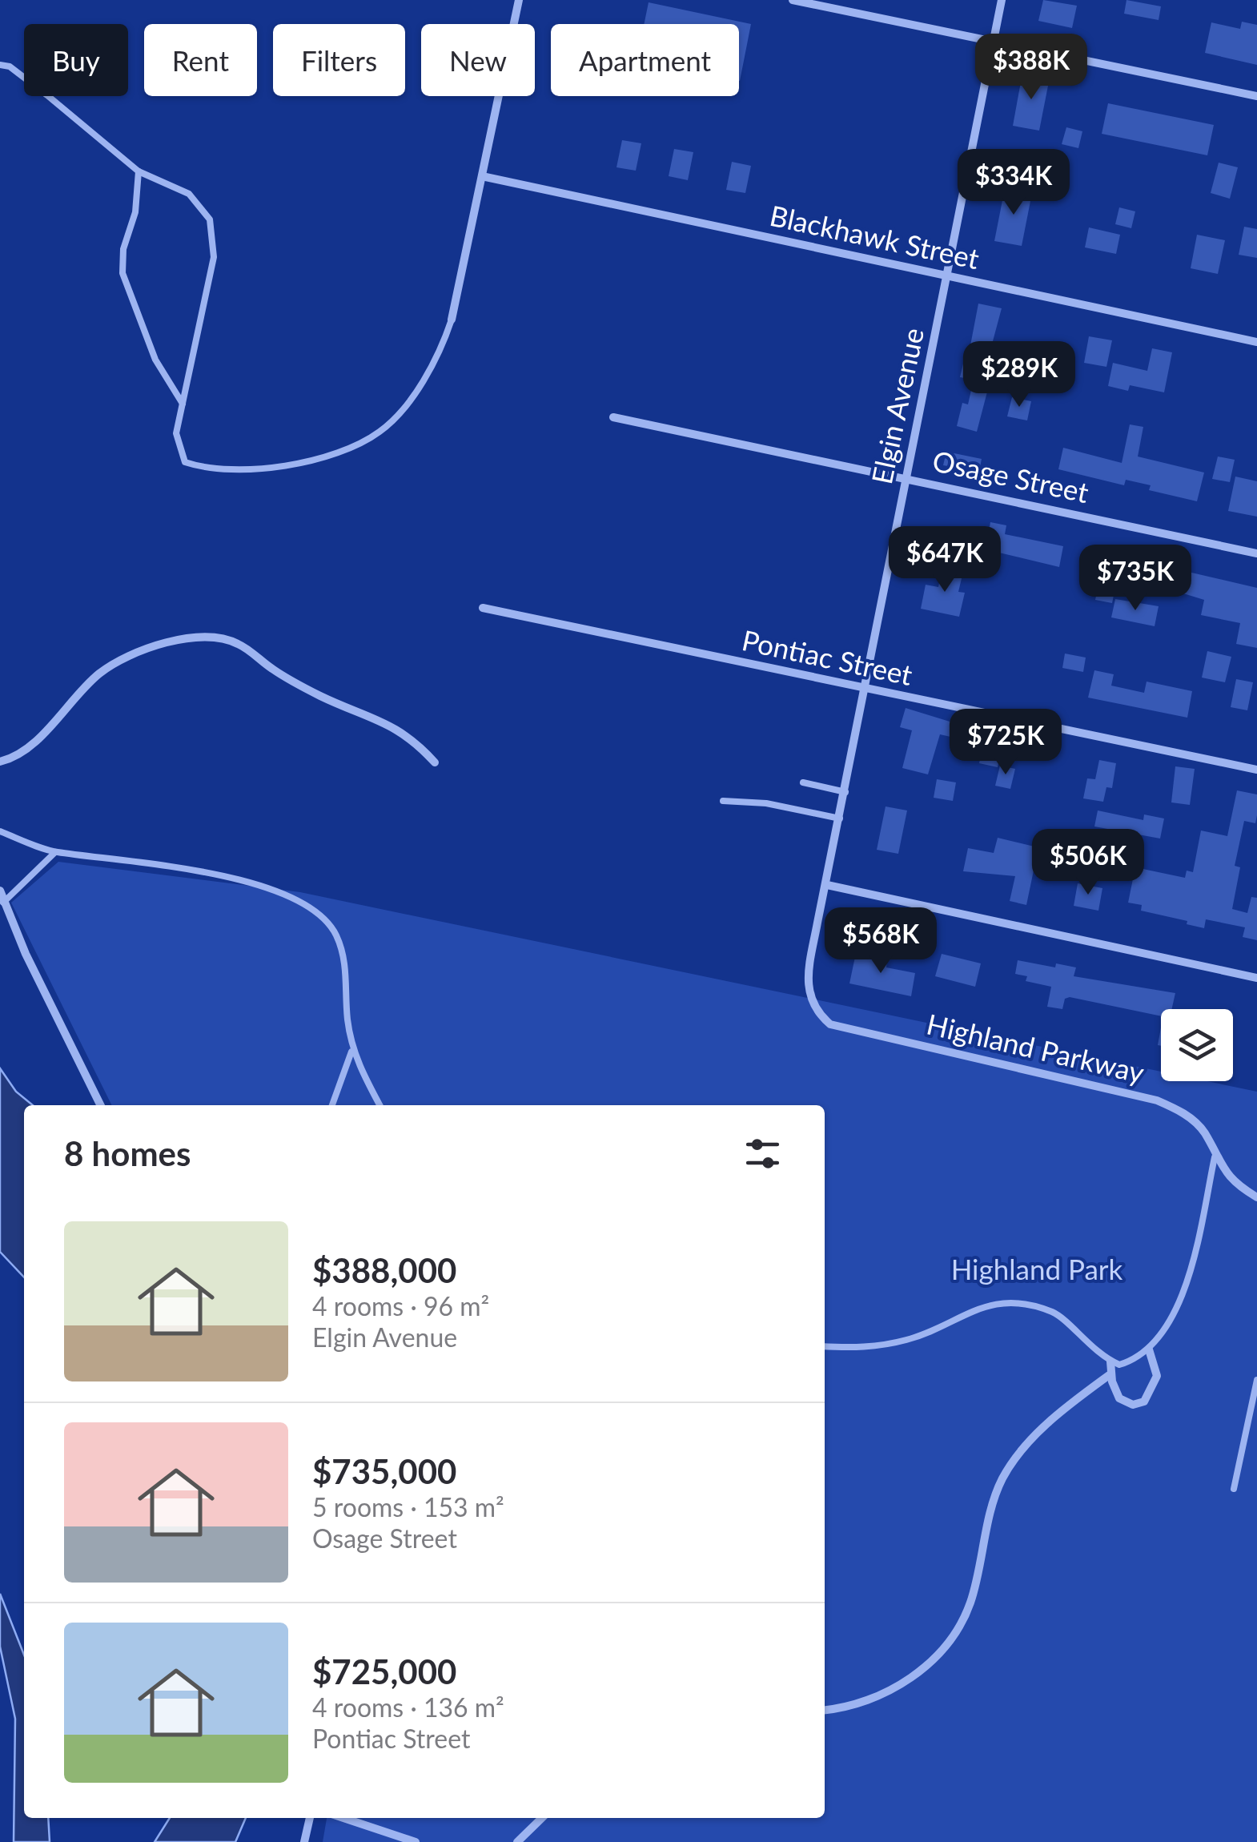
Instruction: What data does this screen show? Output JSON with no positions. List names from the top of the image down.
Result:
{
  "streets": {
    "street": [
      "Blackhawk Street",
      "Elgin Avenue",
      "Osage Street",
      "Pontiac Street",
      "Highland Parkway"
    ]
  },
  "crossings": [
    ["Blackhawk Street", "Elgin Avenue"],
    ["Elgin Avenue", "Osage Street"],
    ["Elgin Avenue", "Pontiac Street"],
    ["Elgin Avenue", "Highland Parkway"]
  ],
  "parks": ["Highland Park"],
  "page": {
    "chip": [
      "Buy",
      "Rent",
      "Filters",
      "New",
      "Apartment"
    ],
    "price": [
      "$388K",
      "$334K",
      "$289K",
      "$647K",
      "$735K",
      "$725K",
      "$506K",
      "$568K"
    ],
    "heading": "8 homes",
    "list": [
      {
        "name": "$388,000",
        "note": "4 rooms · 96 m² · Elgin Avenue"
      },
      {
        "name": "$735,000",
        "note": "5 rooms · 153 m² · Osage Street"
      },
      {
        "name": "$725,000",
        "note": "4 rooms · 136 m² · Pontiac Street"
      }
    ]
  }
}
